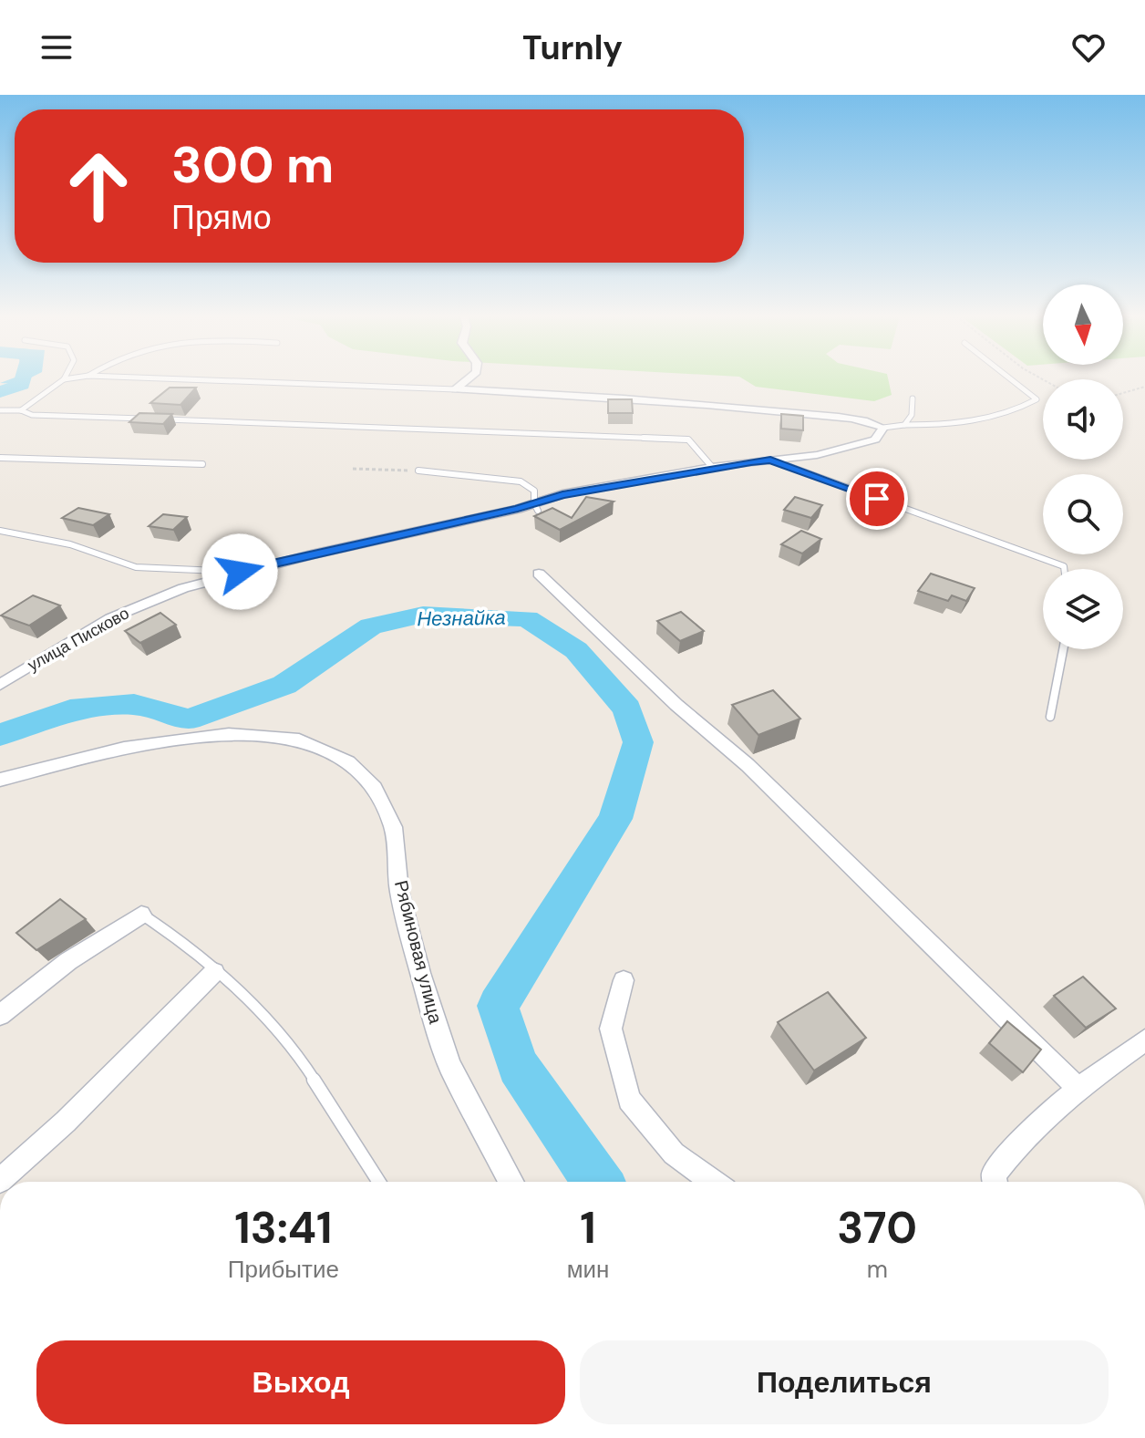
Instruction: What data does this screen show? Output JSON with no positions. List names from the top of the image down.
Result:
{
  "streets": {
    "street": ["улица Писково", "Рябиновая улица"]
  },
  "water": ["Незнайка"],
  "north": "bottom",
  "page": {
    "header": "Turnly",
    "turn": ["300 m", "Прямо"],
    "eta": [
      "13:41",
      "Прибытие",
      "1",
      "мин",
      "370",
      "m"
    ],
    "buttons": ["Выход", "Поделиться"]
  }
}
